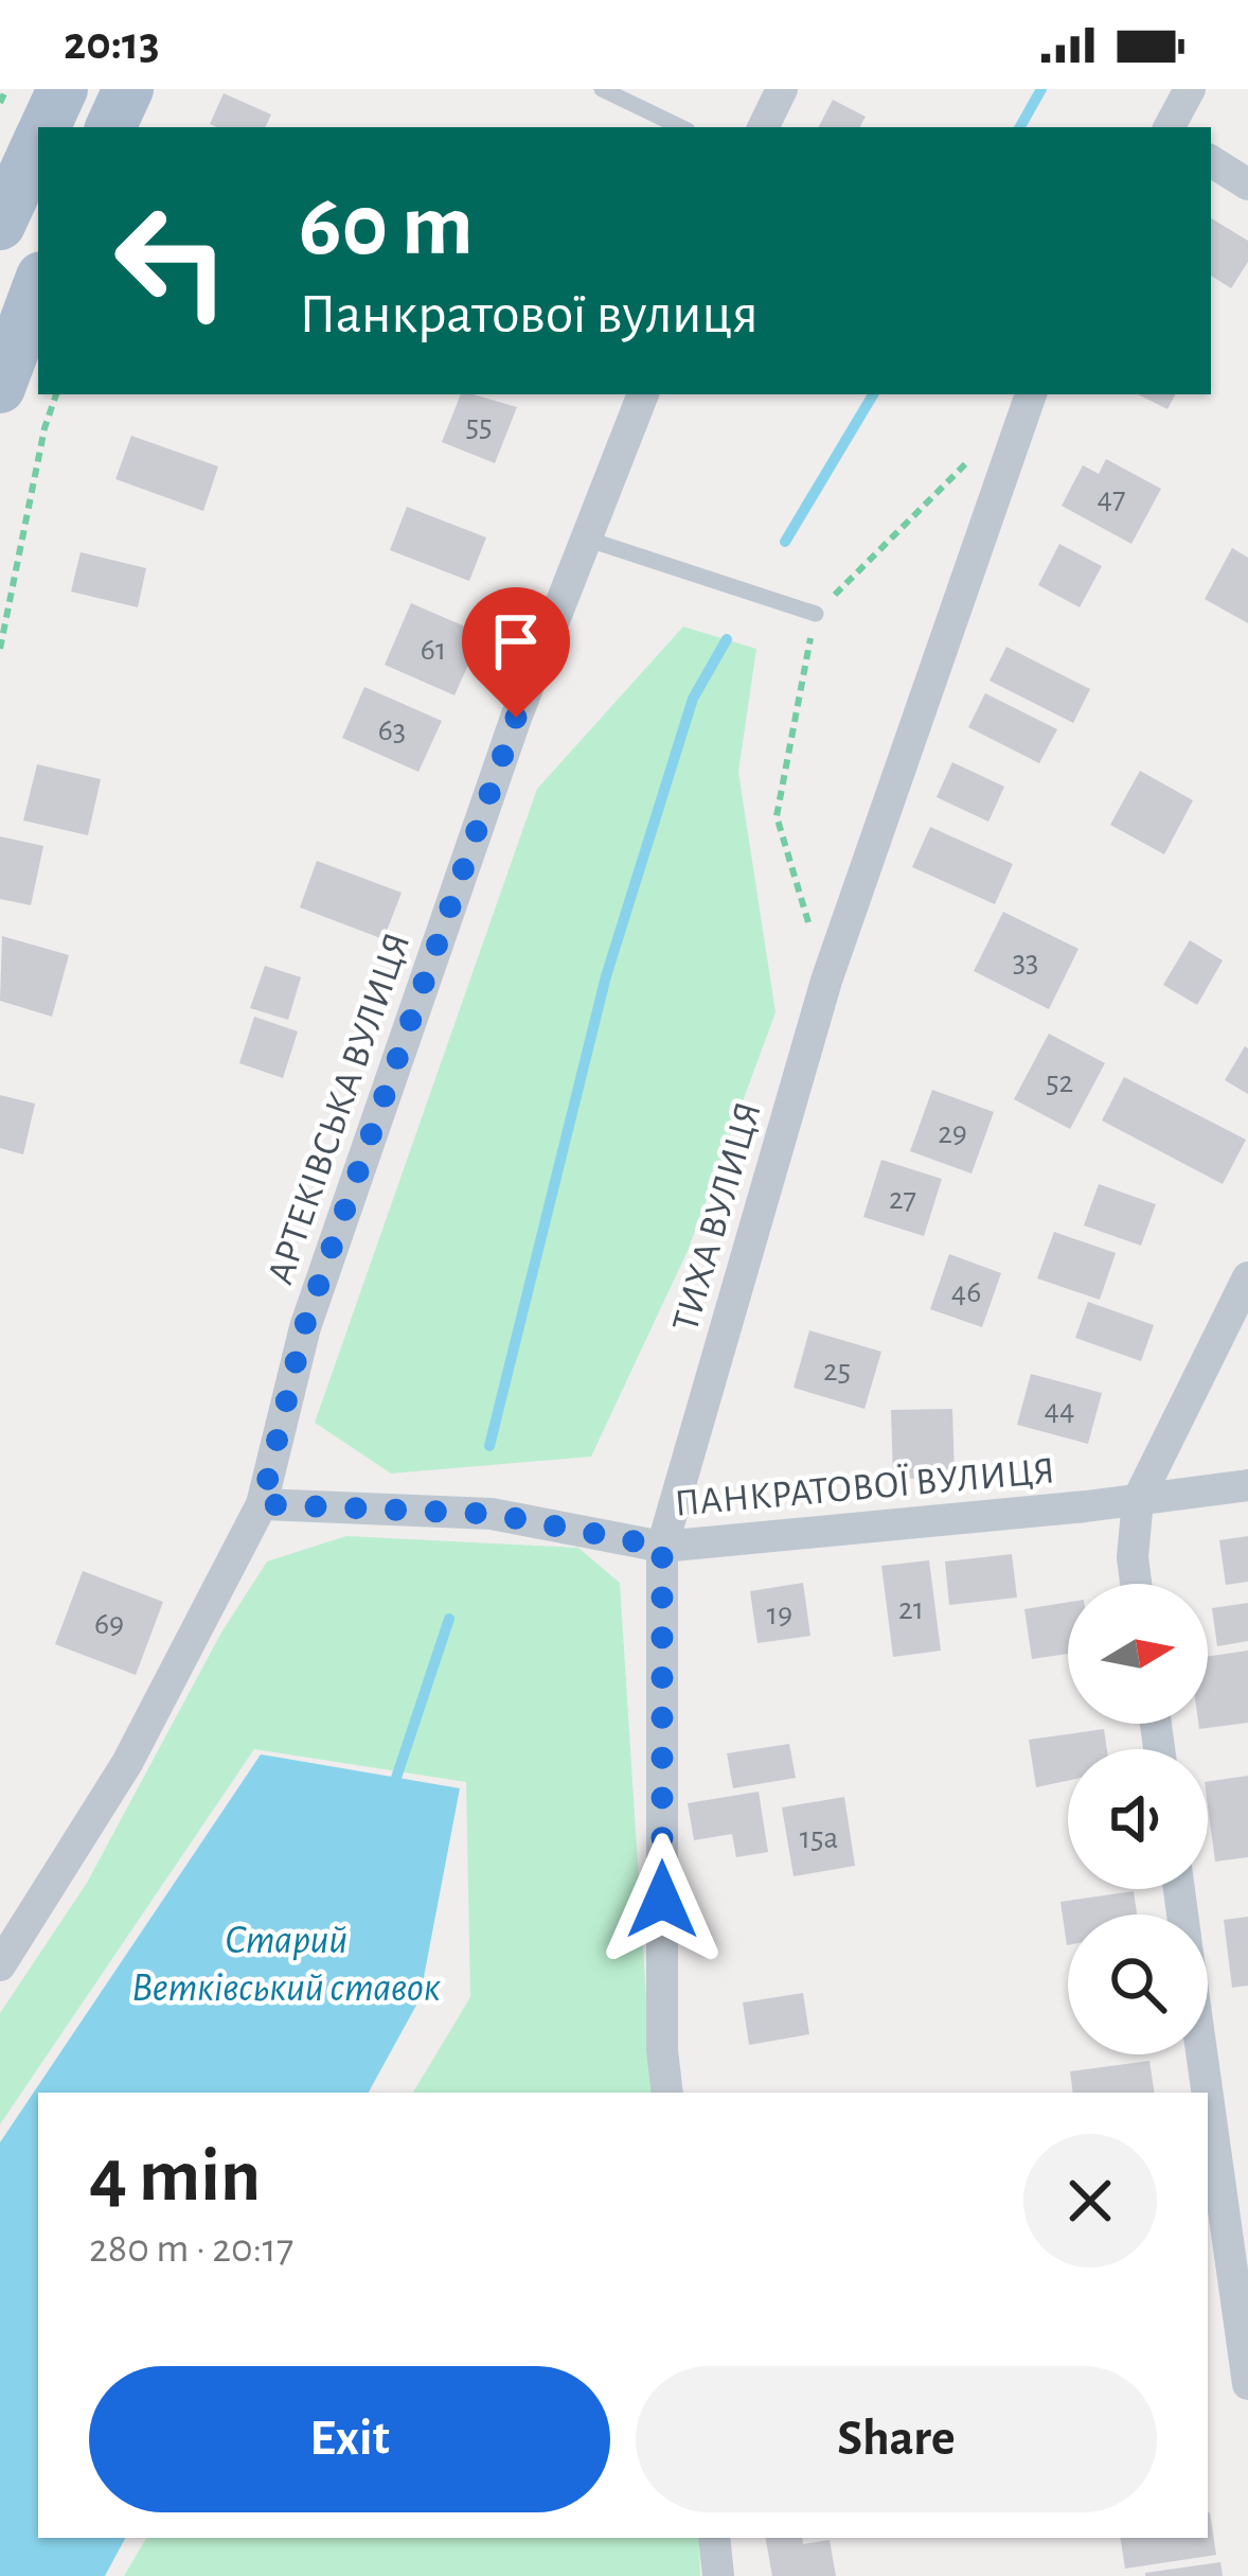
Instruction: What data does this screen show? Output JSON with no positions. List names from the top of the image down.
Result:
{
  "streets": {
    "street": ["АРТЕКІВСЬКА ВУЛИЦЯ", "ТИХА ВУЛИЦЯ", "ПАНКРАТОВОЇ ВУЛИЦЯ"]
  },
  "crossings": [
    ["АРТЕКІВСЬКА ВУЛИЦЯ", "ПАНКРАТОВОЇ ВУЛИЦЯ"],
    ["ТИХА ВУЛИЦЯ", "ПАНКРАТОВОЇ ВУЛИЦЯ"]
  ],
  "water": ["Старий Ветківський ставок"],
  "house_numbers": [
    "55",
    "47",
    "61",
    "63",
    "33",
    "52",
    "29",
    "27",
    "46",
    "25",
    "44",
    "21",
    "19",
    "69",
    "15а"
  ],
  "north": "right",
  "page": {
    "status": "20:13",
    "turn": ["60 m", "Панкратової вулиця"],
    "heading": ["4 min", "280 m · 20:17"],
    "buttons": ["Exit", "Share"]
  }
}
